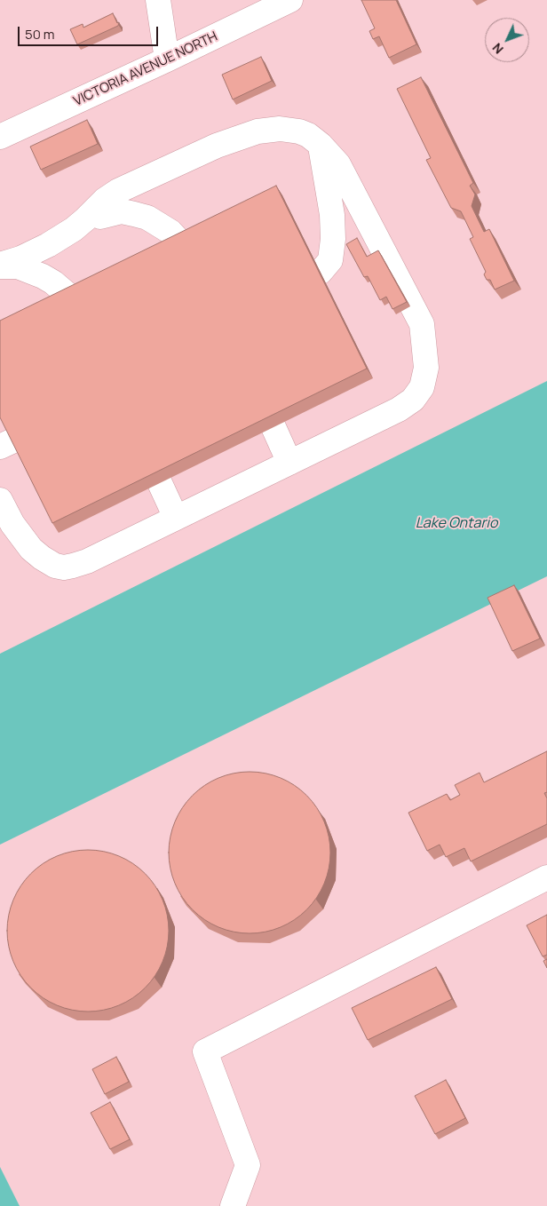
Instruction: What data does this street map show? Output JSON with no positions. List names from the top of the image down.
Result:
{
  "streets": {
    "street": ["VICTORIA AVENUE NORTH"]
  },
  "water": ["Lake Ontario"],
  "scale_bar": "50 m",
  "north": "bottom left"
}
